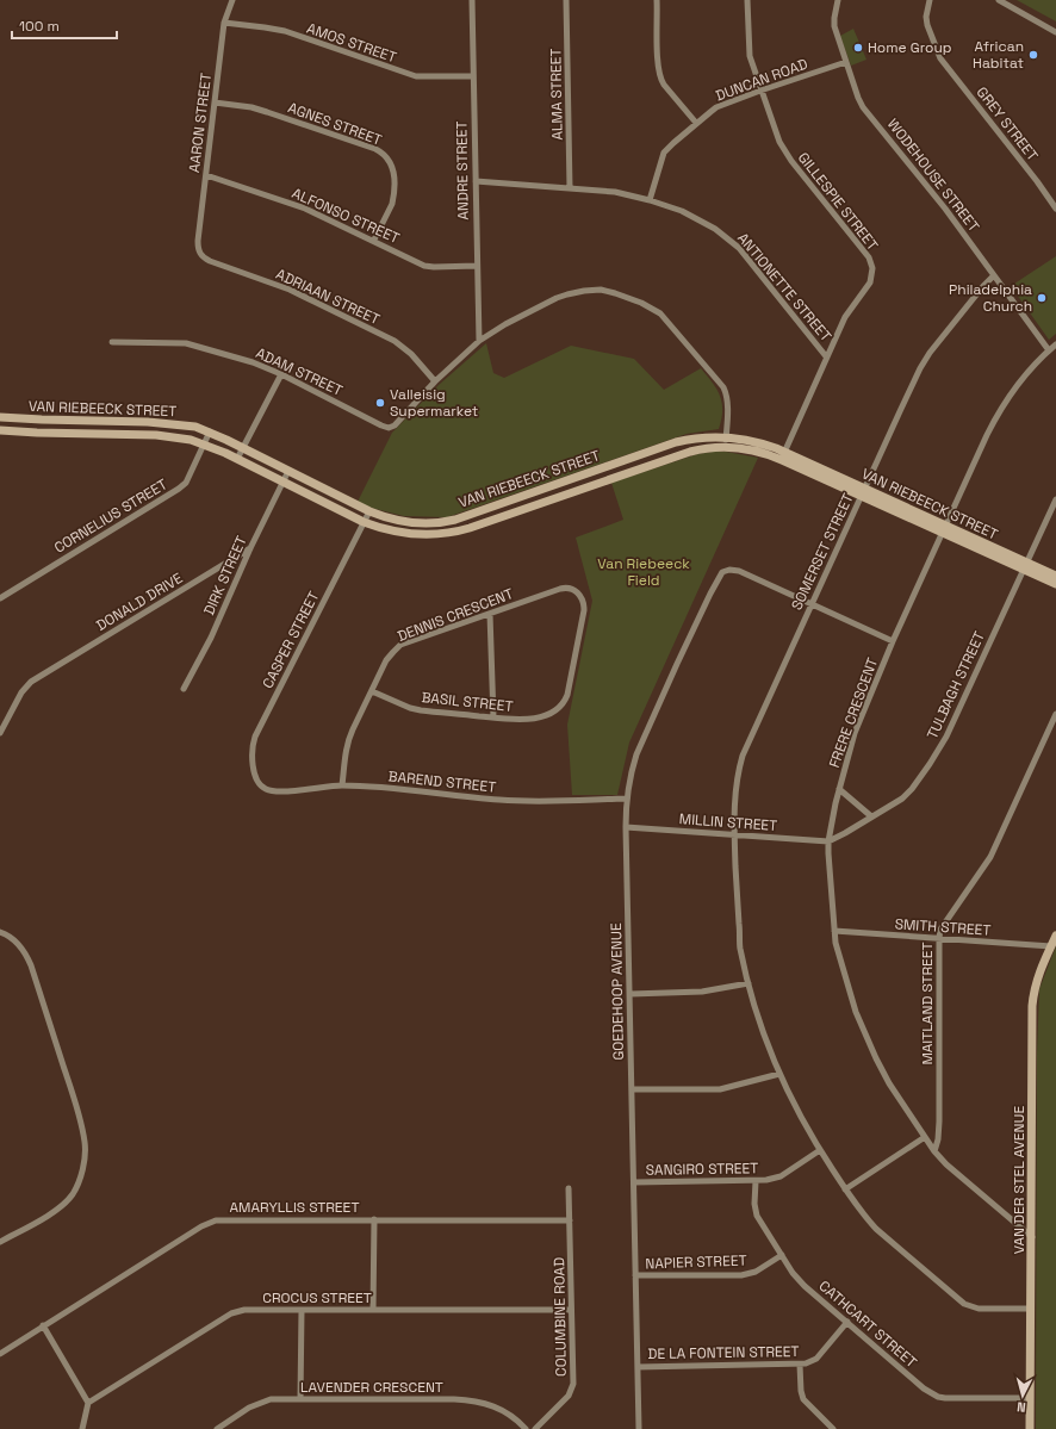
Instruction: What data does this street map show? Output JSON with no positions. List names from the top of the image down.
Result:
{
  "streets": {
    "street": [
      "AMOS STREET",
      "DUNCAN ROAD",
      "ALMA STREET",
      "AARON STREET",
      "AGNES STREET",
      "GREY STREET",
      "ANDRE STREET",
      "WODEHOUSE STREET",
      "GILLESPIE STREET",
      "ALFONSO STREET",
      "ANTIONETTE STREET",
      "ADRIAAN STREET",
      "ADAM STREET",
      "VAN RIEBEECK STREET",
      "CORNELIUS STREET",
      "SOMERSET STREET",
      "DIRK STREET",
      "DONALD DRIVE",
      "DENNIS CRESCENT",
      "CASPER STREET",
      "TULBAGH STREET",
      "BASIL STREET",
      "FRERE CRESCENT",
      "BAREND STREET",
      "MILLIN STREET",
      "SMITH STREET",
      "GOEDEHOOP AVENUE",
      "MAITLAND STREET",
      "SANGIRO STREET",
      "VAN DER STEL AVENUE",
      "AMARYLLIS STREET",
      "NAPIER STREET",
      "CROCUS STREET",
      "COLUMBINE ROAD",
      "CATHCART STREET",
      "DE LA FONTEIN STREET",
      "LAVENDER CRESCENT"
    ]
  },
  "crossings": [
    ["AMOS STREET", "AARON STREET"],
    ["AMOS STREET", "ANDRE STREET"],
    ["DUNCAN ROAD", "WODEHOUSE STREET"],
    ["DUNCAN ROAD", "GILLESPIE STREET"],
    ["DUNCAN ROAD", "ANTIONETTE STREET"],
    ["ALMA STREET", "ANTIONETTE STREET"],
    ["AARON STREET", "AGNES STREET"],
    ["AARON STREET", "ALFONSO STREET"],
    ["AARON STREET", "ADRIAAN STREET"],
    ["AGNES STREET", "ALFONSO STREET"],
    ["ANDRE STREET", "ALFONSO STREET"],
    ["ANDRE STREET", "ANTIONETTE STREET"],
    ["WODEHOUSE STREET", "SOMERSET STREET"],
    ["WODEHOUSE STREET", "FRERE CRESCENT"],
    ["GILLESPIE STREET", "ANTIONETTE STREET"],
    ["GILLESPIE STREET", "VAN RIEBEECK STREET"],
    ["ADRIAAN STREET", "ADAM STREET"],
    ["VAN RIEBEECK STREET", "CORNELIUS STREET"],
    ["VAN RIEBEECK STREET", "SOMERSET STREET"],
    ["VAN RIEBEECK STREET", "DIRK STREET"],
    ["VAN RIEBEECK STREET", "CASPER STREET"],
    ["VAN RIEBEECK STREET", "TULBAGH STREET"],
    ["VAN RIEBEECK STREET", "FRERE CRESCENT"],
    ["SOMERSET STREET", "MILLIN STREET"],
    ["SOMERSET STREET", "GOEDEHOOP AVENUE"],
    ["SOMERSET STREET", "SANGIRO STREET"],
    ["SOMERSET STREET", "VAN DER STEL AVENUE"],
    ["DIRK STREET", "DONALD DRIVE"],
    ["DENNIS CRESCENT", "BASIL STREET"],
    ["DENNIS CRESCENT", "BAREND STREET"],
    ["CASPER STREET", "BAREND STREET"],
    ["TULBAGH STREET", "FRERE CRESCENT"],
    ["TULBAGH STREET", "MILLIN STREET"],
    ["FRERE CRESCENT", "MILLIN STREET"],
    ["FRERE CRESCENT", "SMITH STREET"],
    ["FRERE CRESCENT", "MAITLAND STREET"],
    ["FRERE CRESCENT", "VAN DER STEL AVENUE"],
    ["BAREND STREET", "GOEDEHOOP AVENUE"],
    ["MILLIN STREET", "GOEDEHOOP AVENUE"],
    ["SMITH STREET", "MAITLAND STREET"],
    ["SMITH STREET", "VAN DER STEL AVENUE"],
    ["GOEDEHOOP AVENUE", "SANGIRO STREET"],
    ["GOEDEHOOP AVENUE", "NAPIER STREET"],
    ["GOEDEHOOP AVENUE", "DE LA FONTEIN STREET"],
    ["SANGIRO STREET", "CATHCART STREET"],
    ["VAN DER STEL AVENUE", "CATHCART STREET"],
    ["AMARYLLIS STREET", "COLUMBINE ROAD"],
    ["NAPIER STREET", "CATHCART STREET"],
    ["CROCUS STREET", "COLUMBINE ROAD"],
    ["CATHCART STREET", "DE LA FONTEIN STREET"]
  ],
  "parks": ["Van Riebeeck Field"],
  "places": [
    "Home Group",
    "African Habitat",
    "Philadelphia Church",
    "Valleisig Supermarket"
  ],
  "scale_bar": "100 m",
  "north": "bottom"
}
